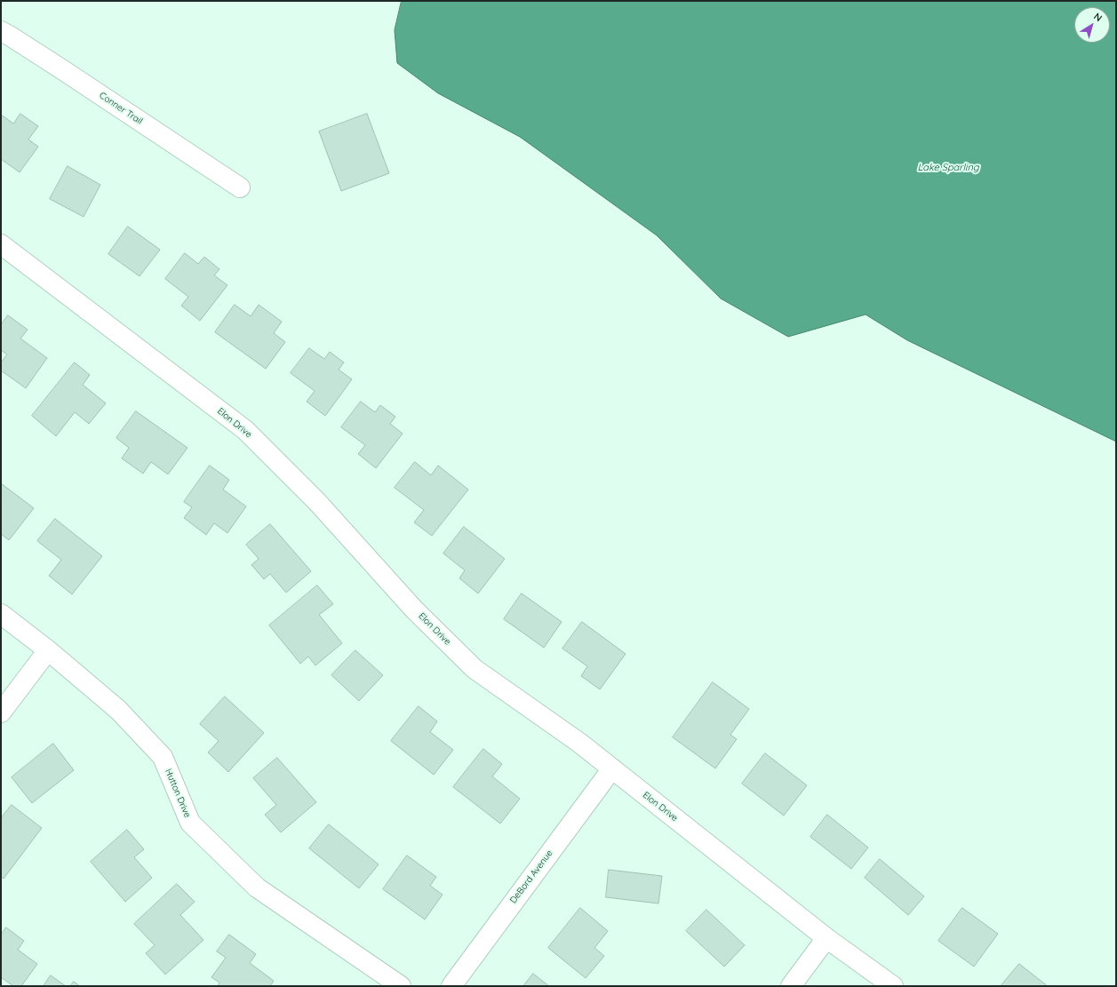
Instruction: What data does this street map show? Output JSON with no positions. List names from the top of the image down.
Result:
{
  "streets": {
    "street": [
      "Conner Trail",
      "Elon Drive",
      "Hutton Drive",
      "DeBord Avenue"
    ]
  },
  "crossings": [
    ["Elon Drive", "DeBord Avenue"]
  ],
  "water": ["Lake Sparling"],
  "north": "top right"
}
